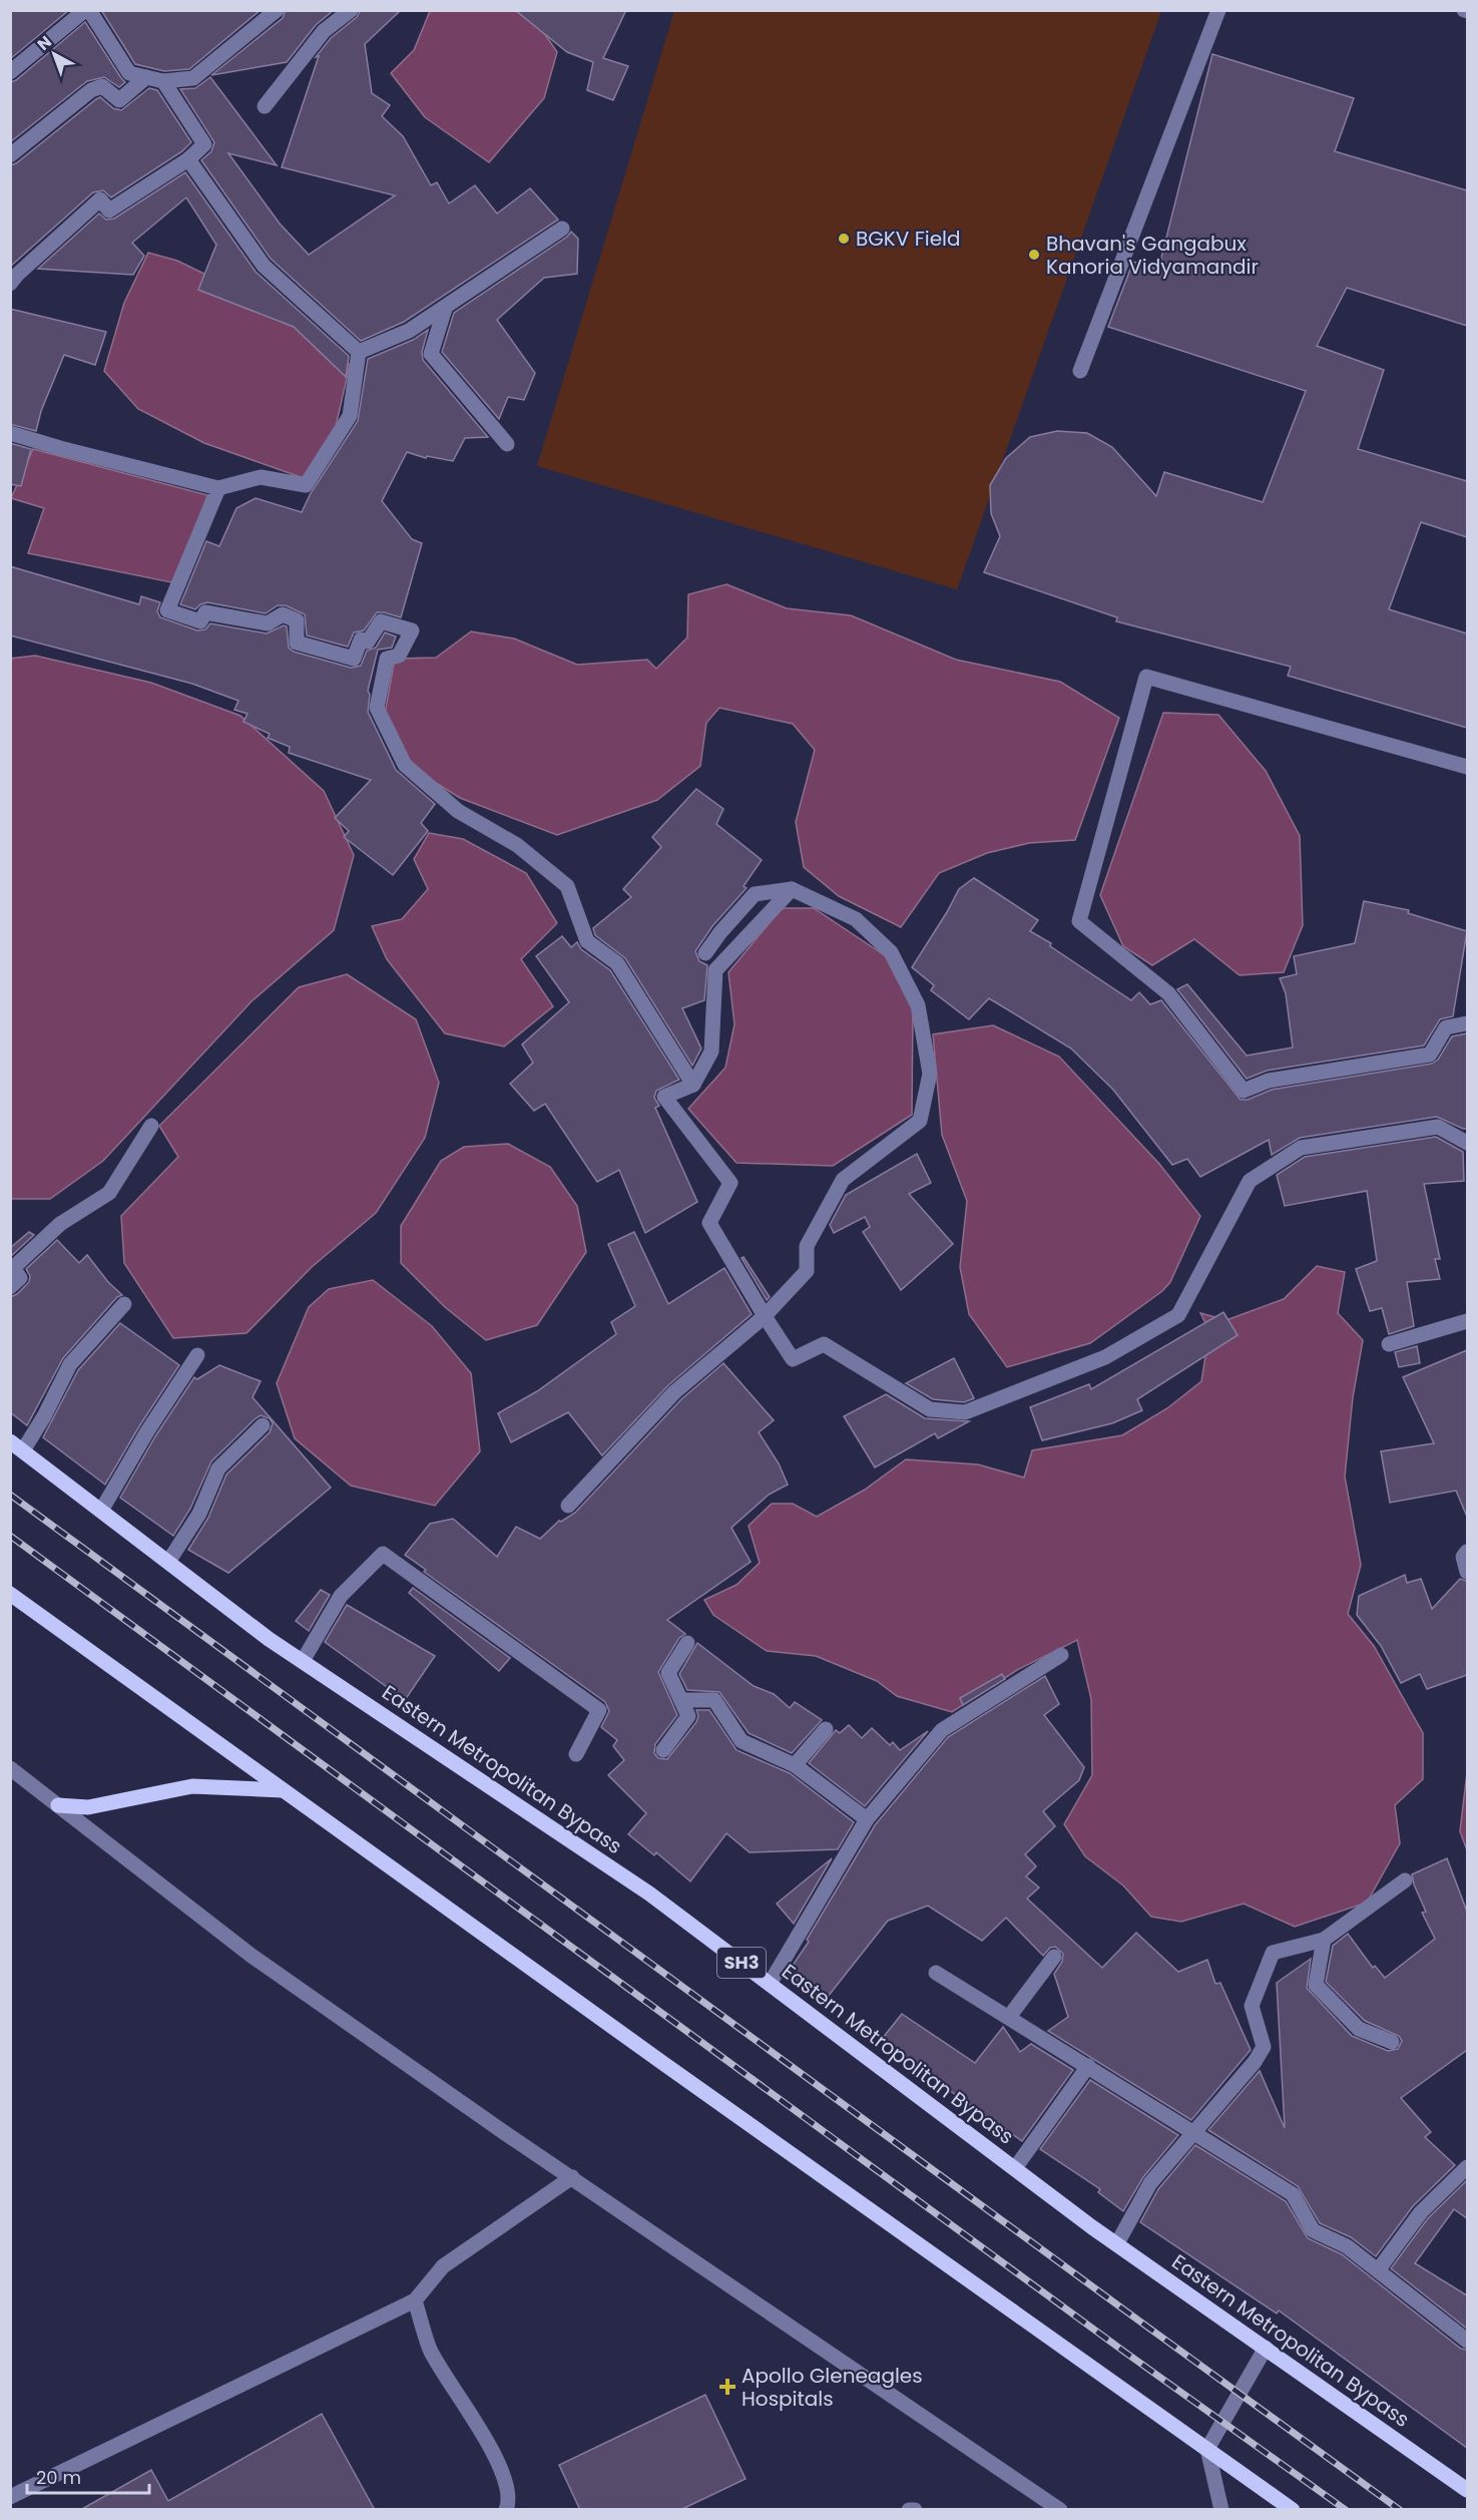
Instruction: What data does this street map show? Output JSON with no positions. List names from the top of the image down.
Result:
{
  "streets": {
    "main road": ["Eastern Metropolitan Bypass", "SH3"]
  },
  "places": {
    "other": ["BGKV Field", "Bhavan's Gangabux Kanoria Vidyamandir"],
    "health": ["Apollo Gleneagles Hospitals"]
  },
  "scale_bar": "20 m",
  "north": "top left"
}
